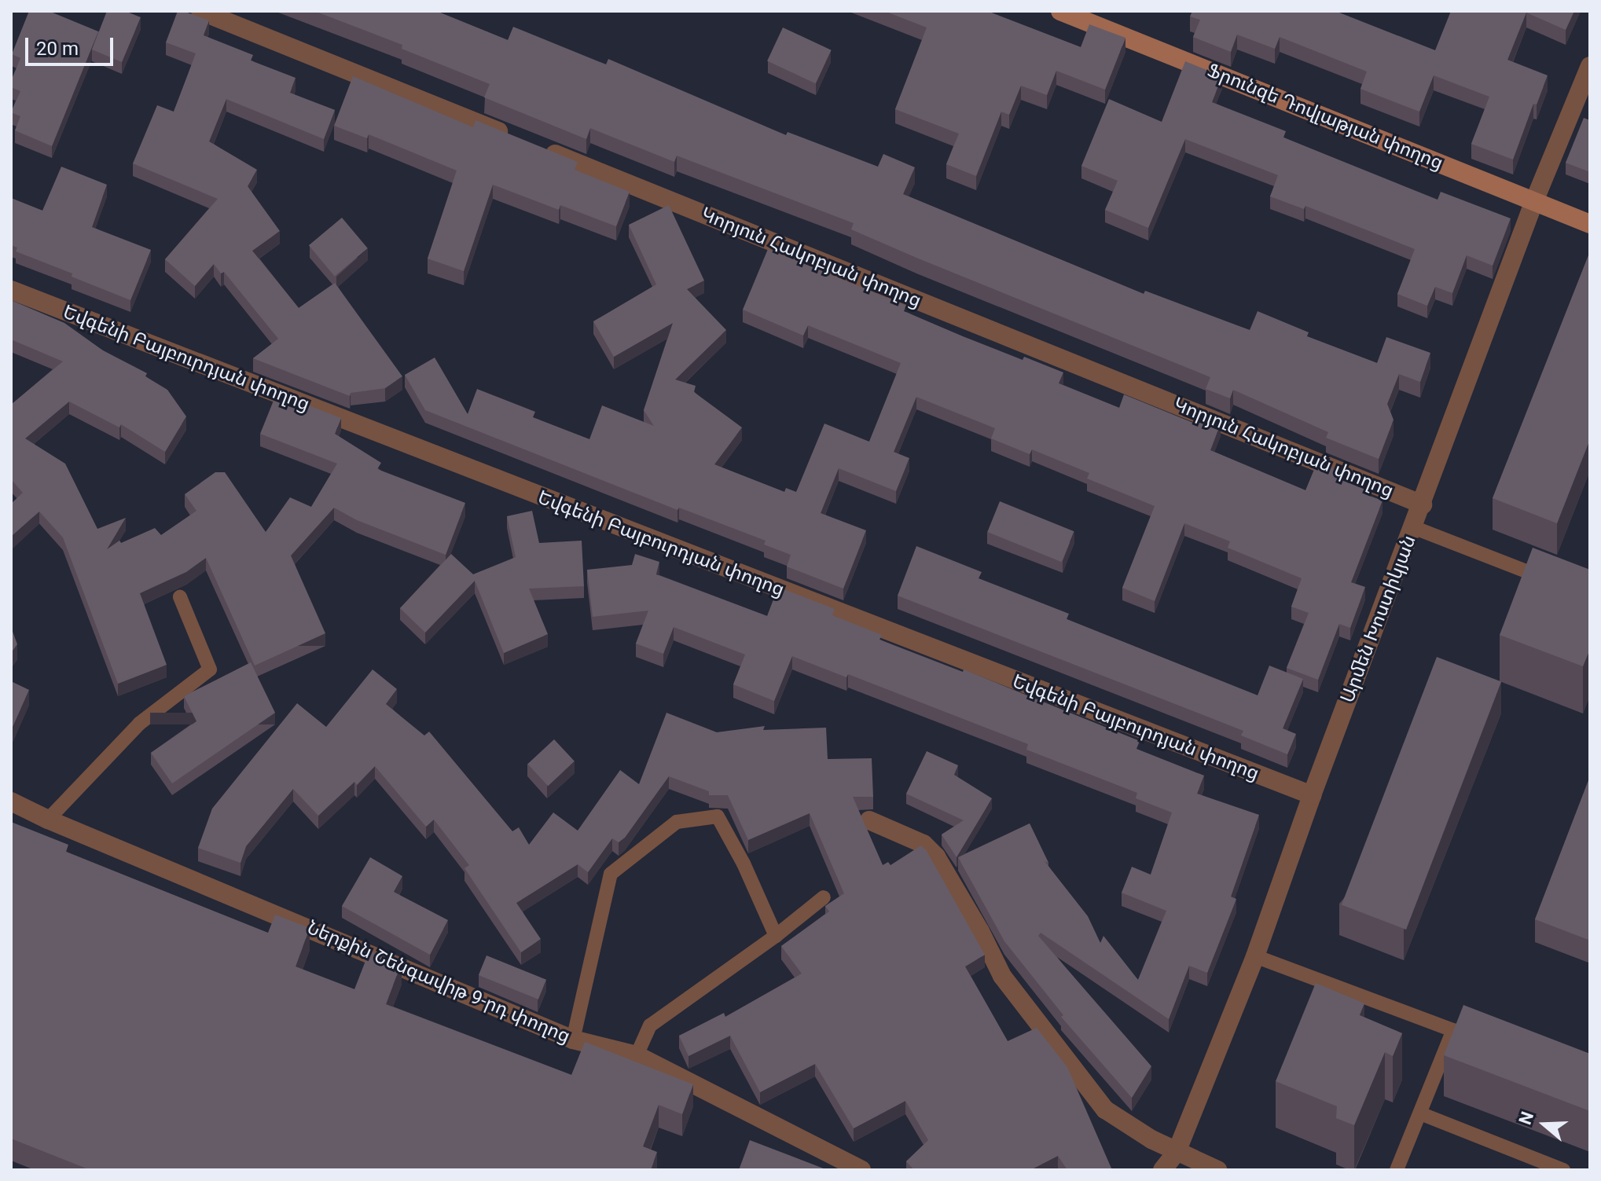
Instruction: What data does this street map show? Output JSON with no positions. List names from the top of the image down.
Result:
{
  "streets": {
    "street": [
      "Ֆրունզե Դովլաթյան փողոց",
      "Կորյուն Հակոբյան փողոց",
      "Եվգենի Բայբուրդյան փողոց",
      "Արմեն Խոստիկյան",
      "Ներքին Շենգավիթ 9-րդ փողոց"
    ]
  },
  "crossings": [
    ["Ֆրունզե Դովլաթյան փողոց", "Արմեն Խոստիկյան"],
    ["Կորյուն Հակոբյան փողոց", "Արմեն Խոստիկյան"],
    ["Եվգենի Բայբուրդյան փողոց", "Արմեն Խոստիկյան"]
  ],
  "scale_bar": "20 m",
  "north": "left"
}
